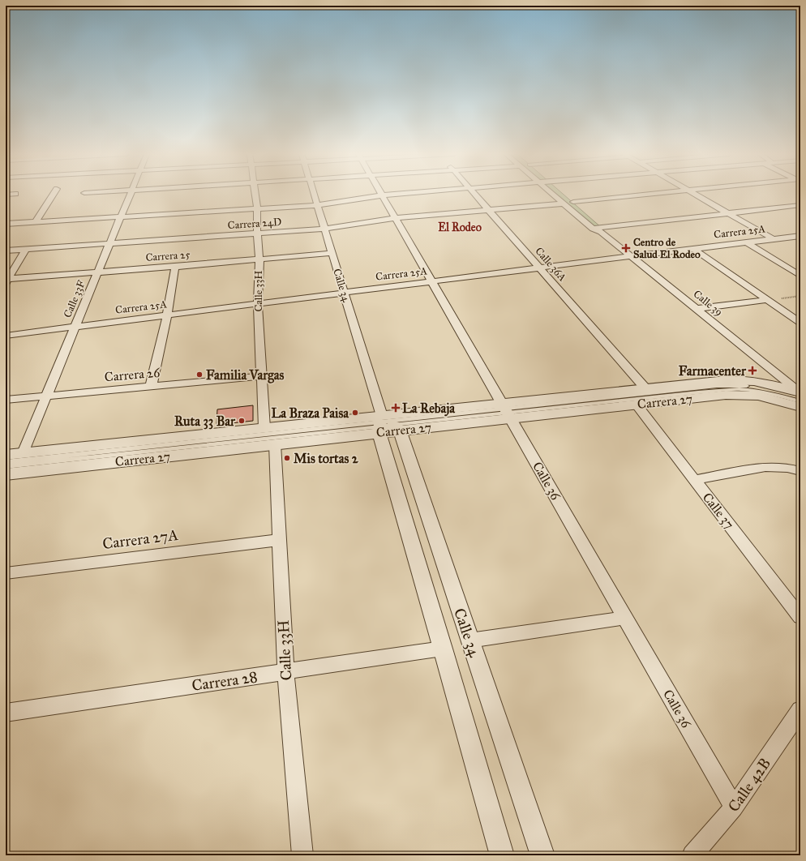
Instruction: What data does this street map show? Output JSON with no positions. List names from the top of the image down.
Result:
{
  "streets": {
    "street": [
      "Carrera 24D",
      "Carrera 25A",
      "Carrera 25",
      "Calle 36A",
      "Calle 34",
      "Calle 33H",
      "Calle 33F",
      "Calle 39",
      "Carrera 26",
      "Carrera 27",
      "Calle 36",
      "Calle 37",
      "Carrera 27A",
      "Carrera 28",
      "Calle 42B"
    ]
  },
  "crossings": [
    ["Carrera 24D", "Calle 36A"],
    ["Carrera 24D", "Calle 34"],
    ["Carrera 24D", "Calle 33H"],
    ["Carrera 24D", "Calle 33F"],
    ["Carrera 24D", "Calle 39"],
    ["Carrera 24D", "Calle 36"],
    ["Carrera 25A", "Calle 36A"],
    ["Carrera 25A", "Calle 34"],
    ["Carrera 25A", "Calle 33H"],
    ["Carrera 25A", "Calle 33F"],
    ["Carrera 25A", "Calle 39"],
    ["Carrera 25A", "Calle 36"],
    ["Carrera 25", "Calle 34"],
    ["Carrera 25", "Calle 33H"],
    ["Carrera 25", "Calle 33F"],
    ["Calle 36A", "Carrera 27"],
    ["Calle 34", "Carrera 27"],
    ["Calle 34", "Carrera 28"],
    ["Calle 33H", "Carrera 26"],
    ["Calle 33H", "Carrera 27"],
    ["Calle 33H", "Carrera 27A"],
    ["Calle 33H", "Carrera 28"],
    ["Calle 33F", "Carrera 26"],
    ["Calle 33F", "Carrera 27"],
    ["Calle 39", "Carrera 27"],
    ["Carrera 27", "Calle 36"],
    ["Carrera 27", "Calle 37"],
    ["Calle 36", "Calle 42B"]
  ],
  "districts": ["El Rodeo"],
  "places": {
    "health": ["Centro de Salud El Rodeo", "Farmacenter", "La Rebaja"],
    "other": [
      "Familia Vargas",
      "La Braza Paisa",
      "Ruta 33 Bar",
      "Mis tortas 2"
    ]
  }
}
